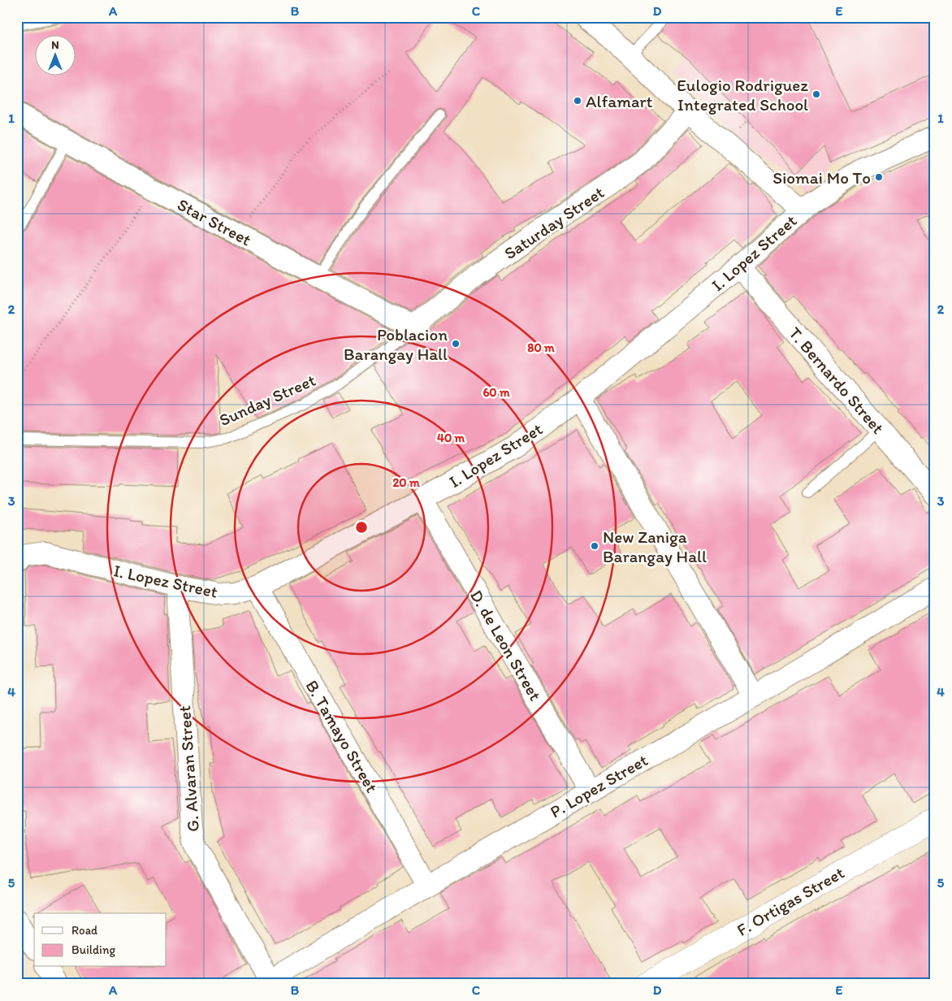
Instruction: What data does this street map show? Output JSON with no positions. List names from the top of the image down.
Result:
{
  "streets": {
    "street": [
      "Star Street",
      "Saturday Street",
      "I. Lopez Street",
      "T. Bernardo Street",
      "D. de Leon Street",
      "B. Tamayo Street",
      "G. Alvaran Street",
      "P. Lopez Street",
      "F. Ortigas Street"
    ],
    "lane": ["Sunday Street"]
  },
  "crossings": [
    ["Star Street", "Saturday Street"],
    ["Star Street", "Sunday Street"],
    ["Saturday Street", "Sunday Street"],
    ["I. Lopez Street", "T. Bernardo Street"],
    ["I. Lopez Street", "D. de Leon Street"],
    ["I. Lopez Street", "B. Tamayo Street"],
    ["I. Lopez Street", "G. Alvaran Street"],
    ["D. de Leon Street", "P. Lopez Street"],
    ["B. Tamayo Street", "P. Lopez Street"],
    ["G. Alvaran Street", "P. Lopez Street"]
  ],
  "places": [
    "Eulogio Rodriguez Integrated School",
    "Alfamart",
    "Siomai Mo To",
    "Poblacion Barangay Hall",
    "New Zaniga Barangay Hall"
  ],
  "legend": ["Road", "Building"],
  "north": "top",
  "grid": {
    "columns": [
      "A",
      "B",
      "C",
      "D",
      "E"
    ],
    "rows": [
      "1",
      "2",
      "3",
      "4",
      "5"
    ]
  },
  "rings": [
    "80 m",
    "60 m",
    "40 m",
    "20 m"
  ]
}
